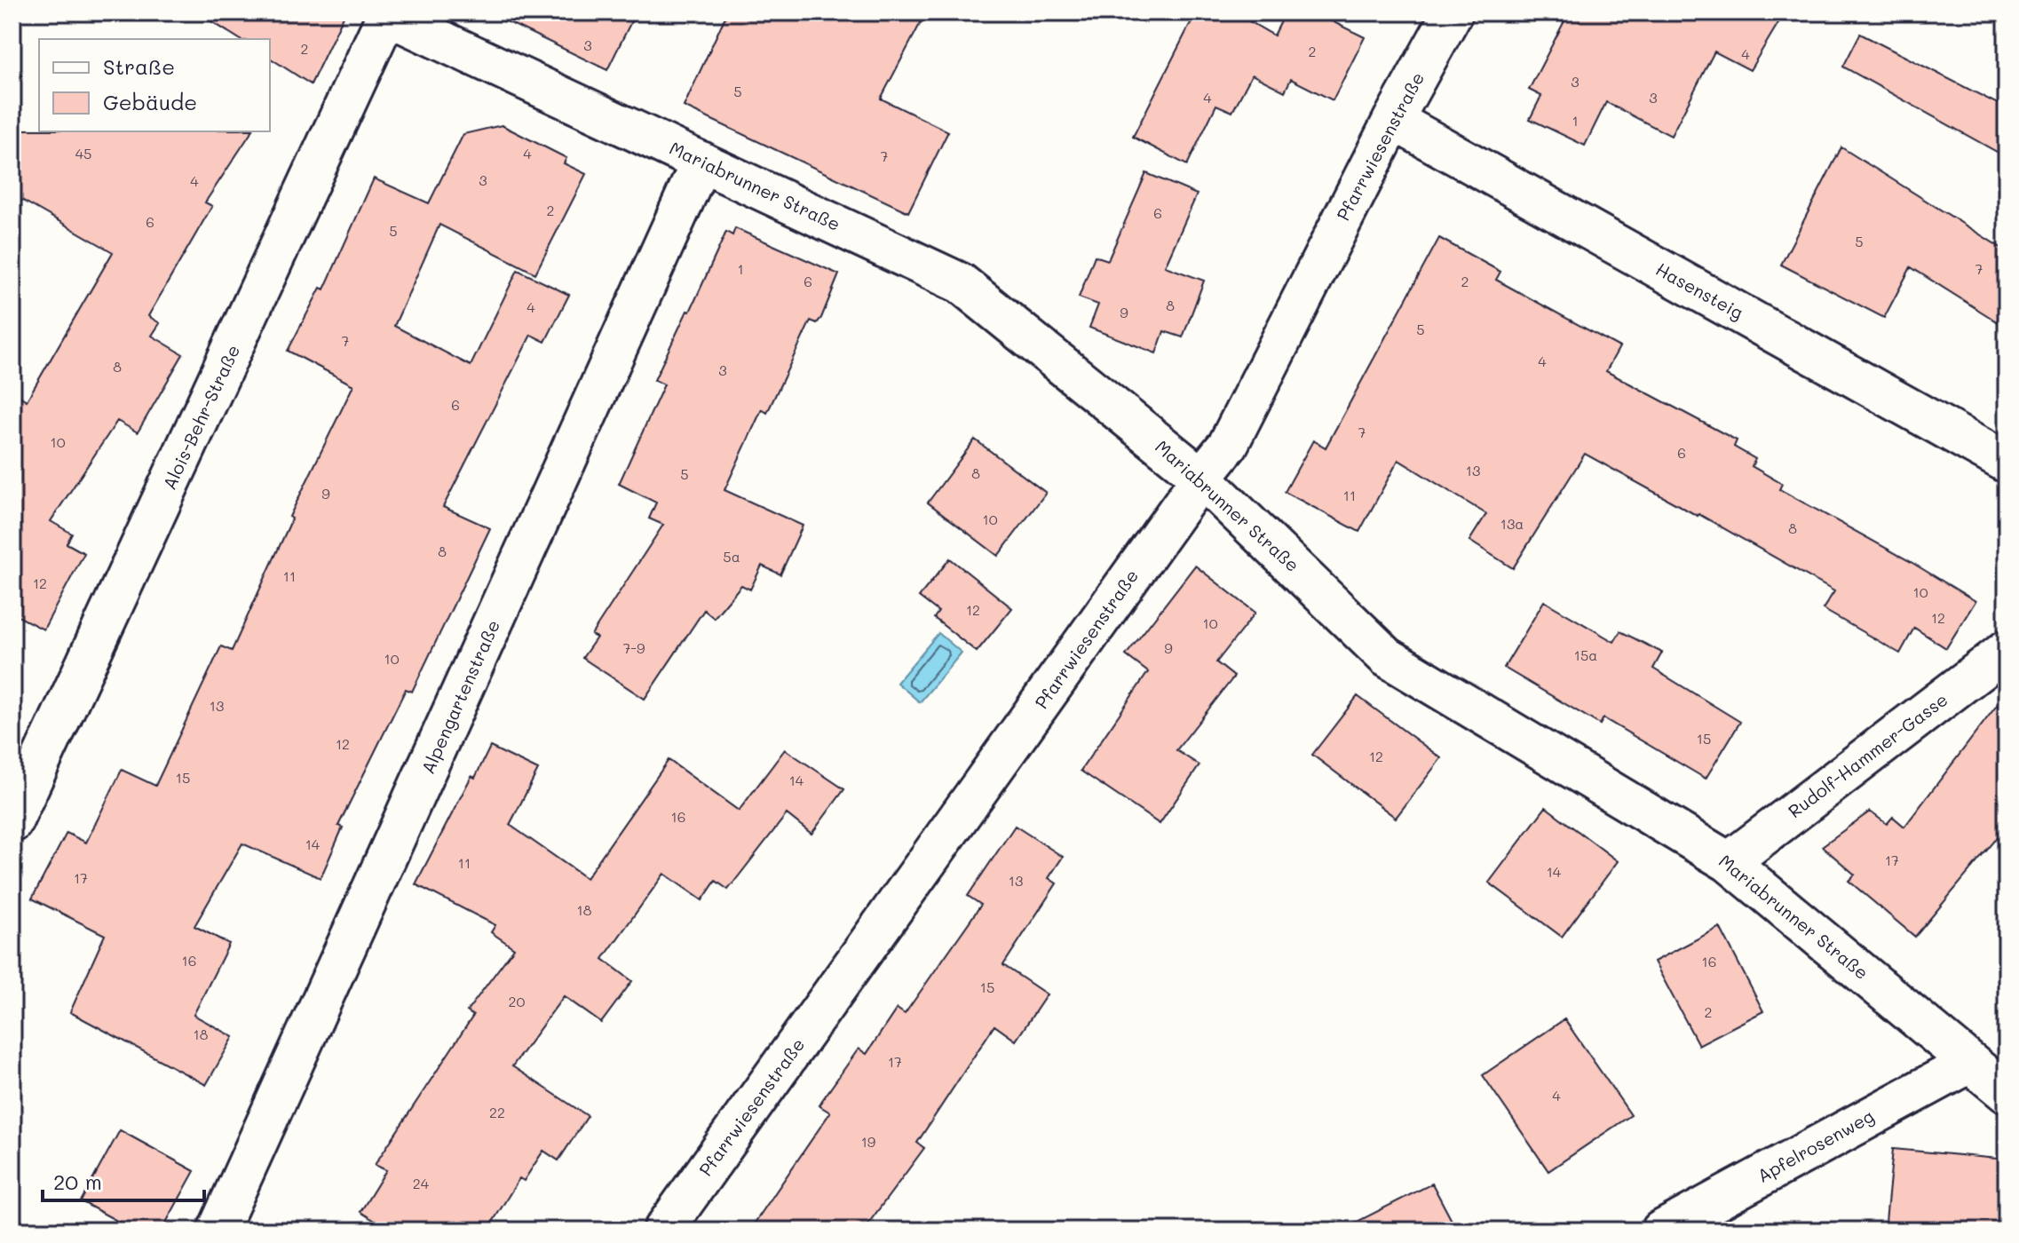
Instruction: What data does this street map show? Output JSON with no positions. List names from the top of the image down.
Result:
{
  "streets": {
    "street": [
      "Pfarrwiesenstraße",
      "Mariabrunner Straße",
      "Hasensteig",
      "Alois-Behr-Straße",
      "Alpengartenstraße",
      "Rudolf-Hammer-Gasse",
      "Apfelrosenweg"
    ]
  },
  "crossings": [
    ["Pfarrwiesenstraße", "Mariabrunner Straße"],
    ["Pfarrwiesenstraße", "Hasensteig"],
    ["Mariabrunner Straße", "Alois-Behr-Straße"],
    ["Mariabrunner Straße", "Alpengartenstraße"],
    ["Mariabrunner Straße", "Rudolf-Hammer-Gasse"],
    ["Mariabrunner Straße", "Apfelrosenweg"]
  ],
  "house_numbers": [
    "3",
    "2",
    "2",
    "4",
    "3",
    "5",
    "4",
    "3",
    "1",
    "45",
    "4",
    "7",
    "3",
    "4",
    "2",
    "6",
    "6",
    "5",
    "5",
    "1",
    "7",
    "6",
    "2",
    "8",
    "4",
    "9",
    "5",
    "7",
    "4",
    "8",
    "3",
    "6",
    "7",
    "10",
    "6",
    "13",
    "8",
    "5",
    "9",
    "11",
    "10",
    "13a",
    "8",
    "8",
    "5a",
    "11",
    "12",
    "10",
    "12",
    "12",
    "10",
    "7-9",
    "9",
    "15a",
    "10",
    "13",
    "15",
    "12",
    "12",
    "15",
    "14",
    "16",
    "14",
    "17",
    "11",
    "14",
    "17",
    "13",
    "18",
    "16",
    "16",
    "15",
    "20",
    "2",
    "18",
    "17",
    "4",
    "22",
    "19",
    "24"
  ],
  "legend": ["Straße", "Gebäude"],
  "scale_bar": "20 m"
}
